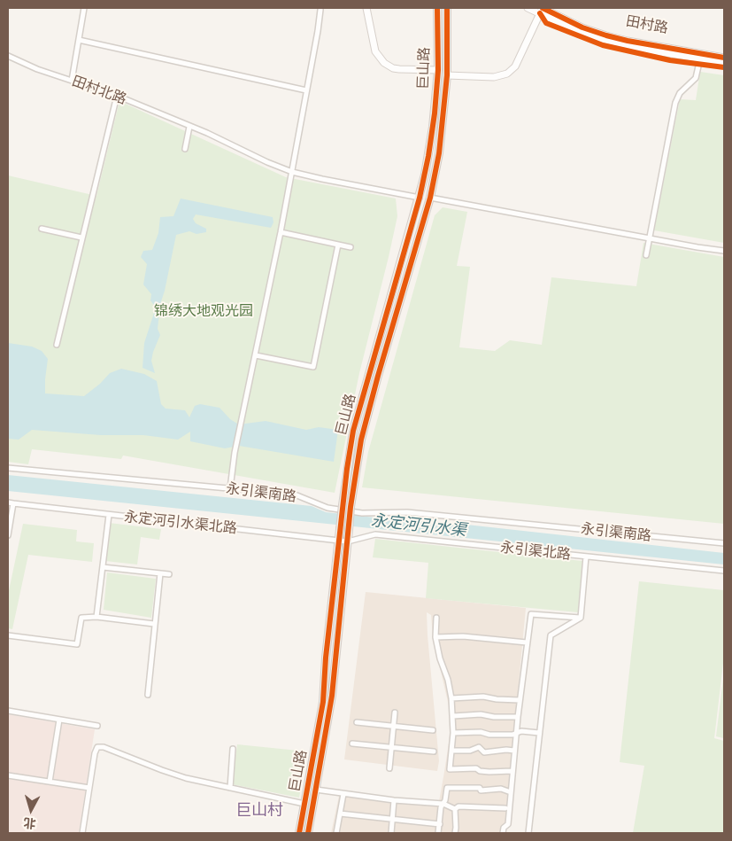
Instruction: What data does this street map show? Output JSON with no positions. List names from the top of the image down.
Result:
{
  "streets": {
    "main road": ["巨山路"],
    "street": [
      "田村北路",
      "永引渠南路",
      "永定河引水渠北路",
      "永引渠北路"
    ]
  },
  "crossings": [
    ["巨山路", "田村北路"],
    ["巨山路", "永定河引水渠北路"],
    ["巨山路", "永引渠北路"],
    ["永定河引水渠北路", "永引渠北路"]
  ],
  "districts": ["巨山村"],
  "water": ["永定河引水渠"],
  "parks": ["锦绣大地观光园"],
  "north": "bottom"
}
